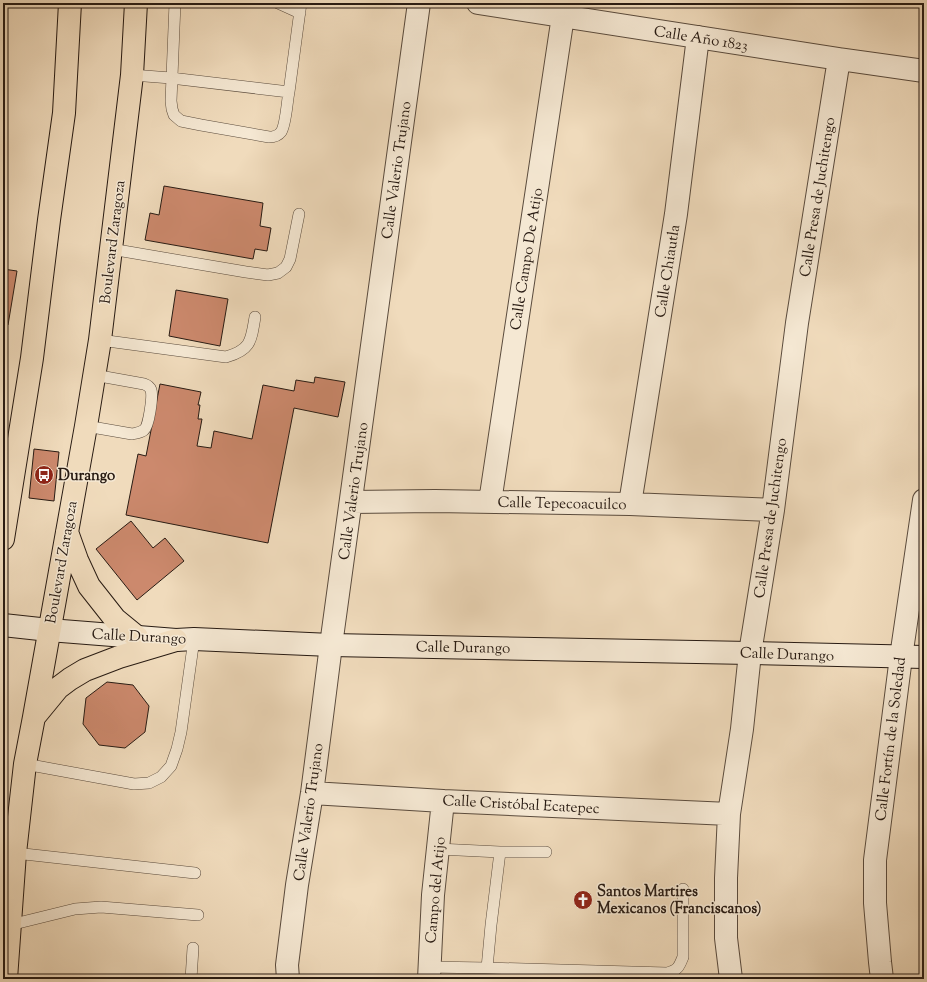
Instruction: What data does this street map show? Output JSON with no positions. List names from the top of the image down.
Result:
{
  "streets": {
    "main road": ["Boulevard Zaragoza"],
    "street": [
      "Calle Año 1823",
      "Calle Valerio Trujano",
      "Calle Presa de Juchitengo",
      "Calle Campo De Atijo",
      "Calle Chiautla",
      "Calle Tepecoacuilco",
      "Calle Durango",
      "Calle Fortín de la Soledad",
      "Calle Cristóbal Ecatepec",
      "Campo del Atijo"
    ]
  },
  "crossings": [
    ["Calle Año 1823", "Calle Presa de Juchitengo"],
    ["Calle Año 1823", "Calle Campo De Atijo"],
    ["Calle Año 1823", "Calle Chiautla"],
    ["Calle Valerio Trujano", "Calle Tepecoacuilco"],
    ["Calle Valerio Trujano", "Calle Durango"],
    ["Calle Valerio Trujano", "Calle Cristóbal Ecatepec"],
    ["Calle Presa de Juchitengo", "Calle Tepecoacuilco"],
    ["Calle Presa de Juchitengo", "Calle Durango"],
    ["Calle Presa de Juchitengo", "Calle Cristóbal Ecatepec"],
    ["Boulevard Zaragoza", "Calle Durango"],
    ["Calle Campo De Atijo", "Calle Tepecoacuilco"],
    ["Calle Chiautla", "Calle Tepecoacuilco"],
    ["Calle Durango", "Calle Fortín de la Soledad"],
    ["Calle Cristóbal Ecatepec", "Campo del Atijo"]
  ],
  "places": {
    "bus stop": ["Durango"],
    "church": ["Santos Martires Mexicanos (Franciscanos)"]
  }
}
